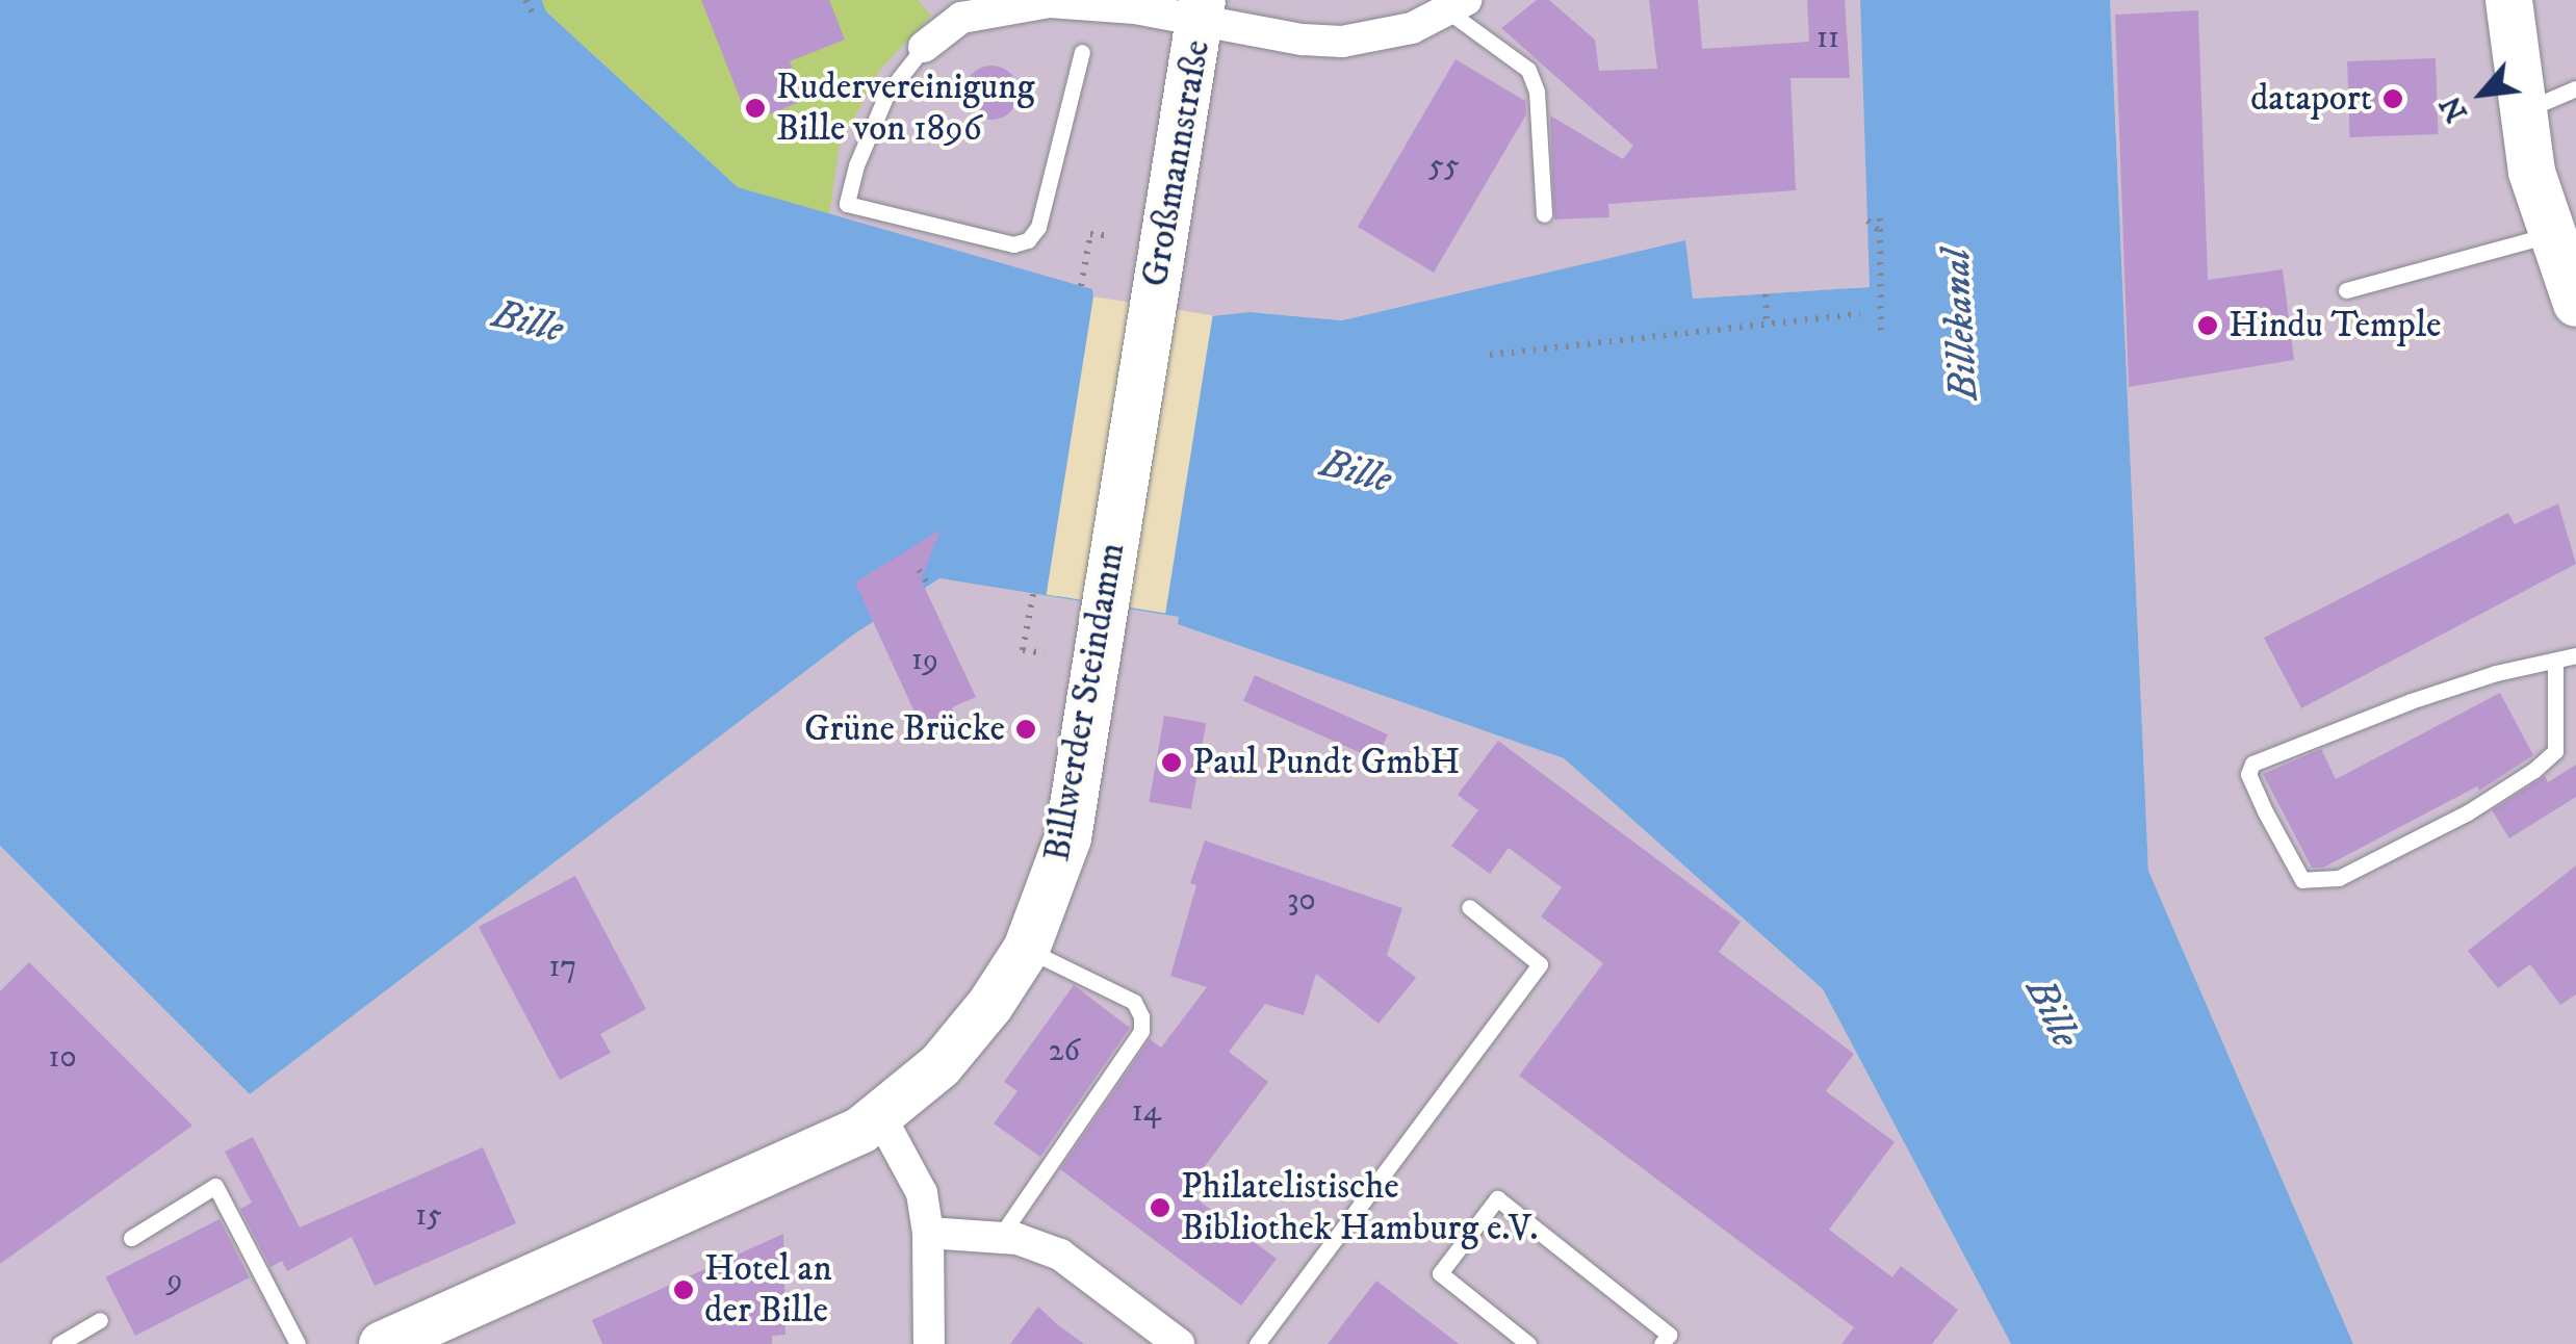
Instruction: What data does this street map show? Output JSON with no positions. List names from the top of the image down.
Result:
{
  "streets": {
    "main road": ["Großmannstraße", "Billwerder Steindamm"]
  },
  "crossings": [
    ["Großmannstraße", "Billwerder Steindamm"]
  ],
  "water": ["Bille", "Billekanal"],
  "places": [
    "dataport",
    "Rudervereinigung Bille von 1896",
    "Hindu Temple",
    "Grüne Brücke",
    "Paul Pundt GmbH",
    "Philatelistische Bibliothek Hamburg e.V.",
    "Hotel an der Bille"
  ],
  "house_numbers": [
    "11",
    "55",
    "19",
    "30",
    "17",
    "26",
    "10",
    "14",
    "15",
    "9"
  ],
  "north": "bottom left"
}
